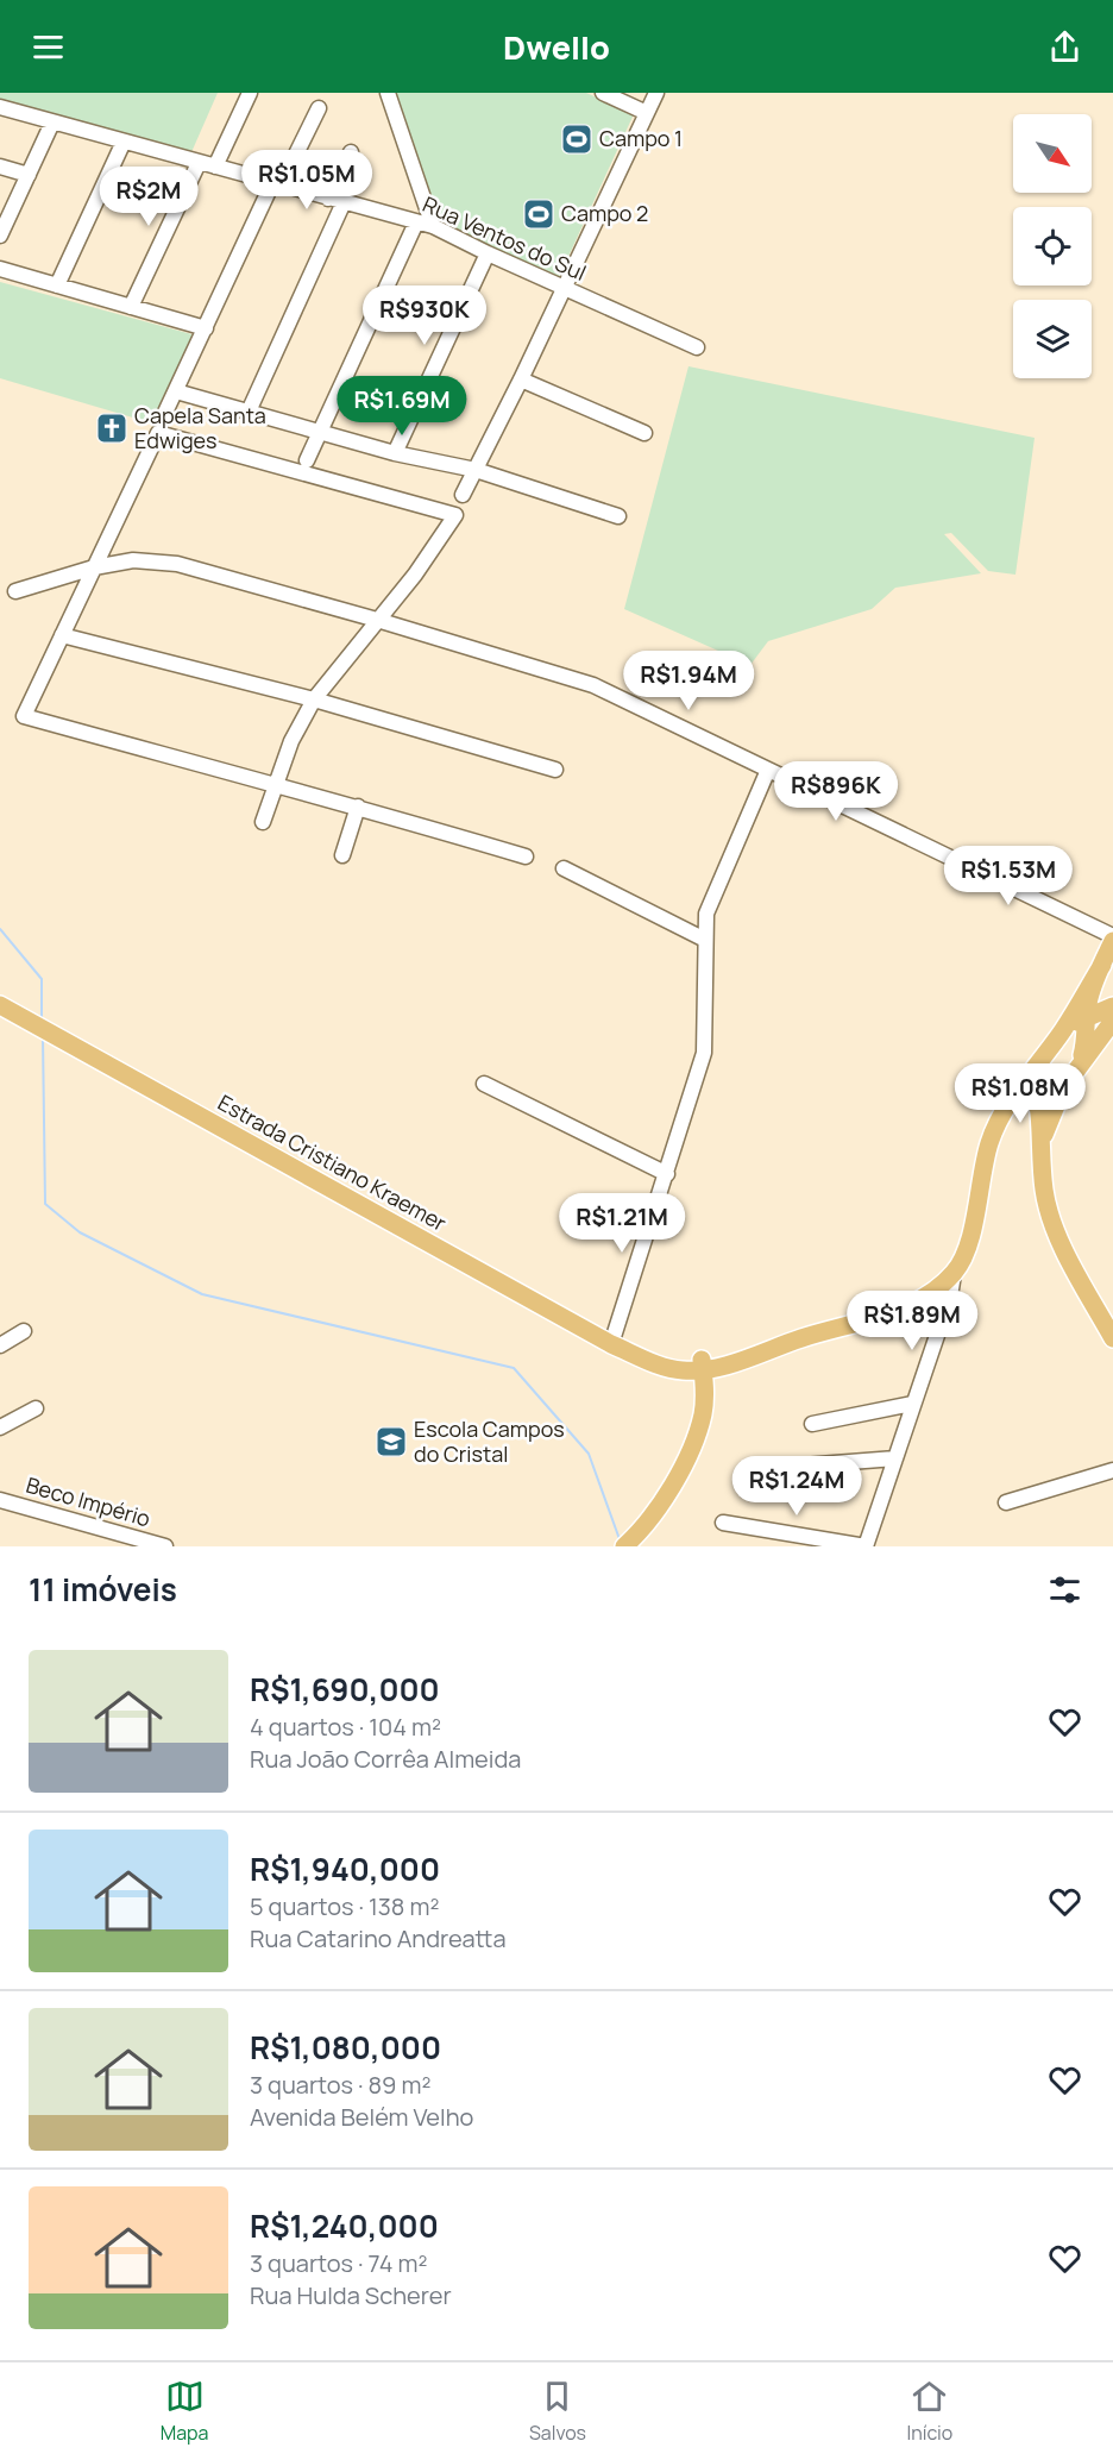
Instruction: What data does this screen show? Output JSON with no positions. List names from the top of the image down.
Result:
{
  "streets": {
    "main road": ["Estrada Cristiano Kraemer"],
    "street": ["Rua Ventos do Sul", "Beco Império"]
  },
  "places": {
    "sports": ["Campo 1", "Campo 2"],
    "church": ["Capela Santa Edwiges"],
    "school or university": ["Escola Campos do Cristal"]
  },
  "north": "bottom right",
  "page": {
    "header": "Dwello",
    "price": [
      "R$1.05M",
      "R$2M",
      "R$930K",
      "R$1.69M",
      "R$1.94M",
      "R$896K",
      "R$1.53M",
      "R$1.08M",
      "R$1.21M",
      "R$1.89M",
      "R$1.24M"
    ],
    "heading": "11 imóveis",
    "list": [
      {
        "name": "R$1,690,000",
        "note": "4 quartos · 104 m² · Rua João Corrêa Almeida"
      },
      {
        "name": "R$1,940,000",
        "note": "5 quartos · 138 m² · Rua Catarino Andreatta"
      },
      {
        "name": "R$1,080,000",
        "note": "3 quartos · 89 m² · Avenida Belém Velho"
      },
      {
        "name": "R$1,240,000",
        "note": "3 quartos · 74 m² · Rua Hulda Scherer"
      }
    ],
    "tabs": ["Mapa", "Salvos", "Início"]
  }
}
